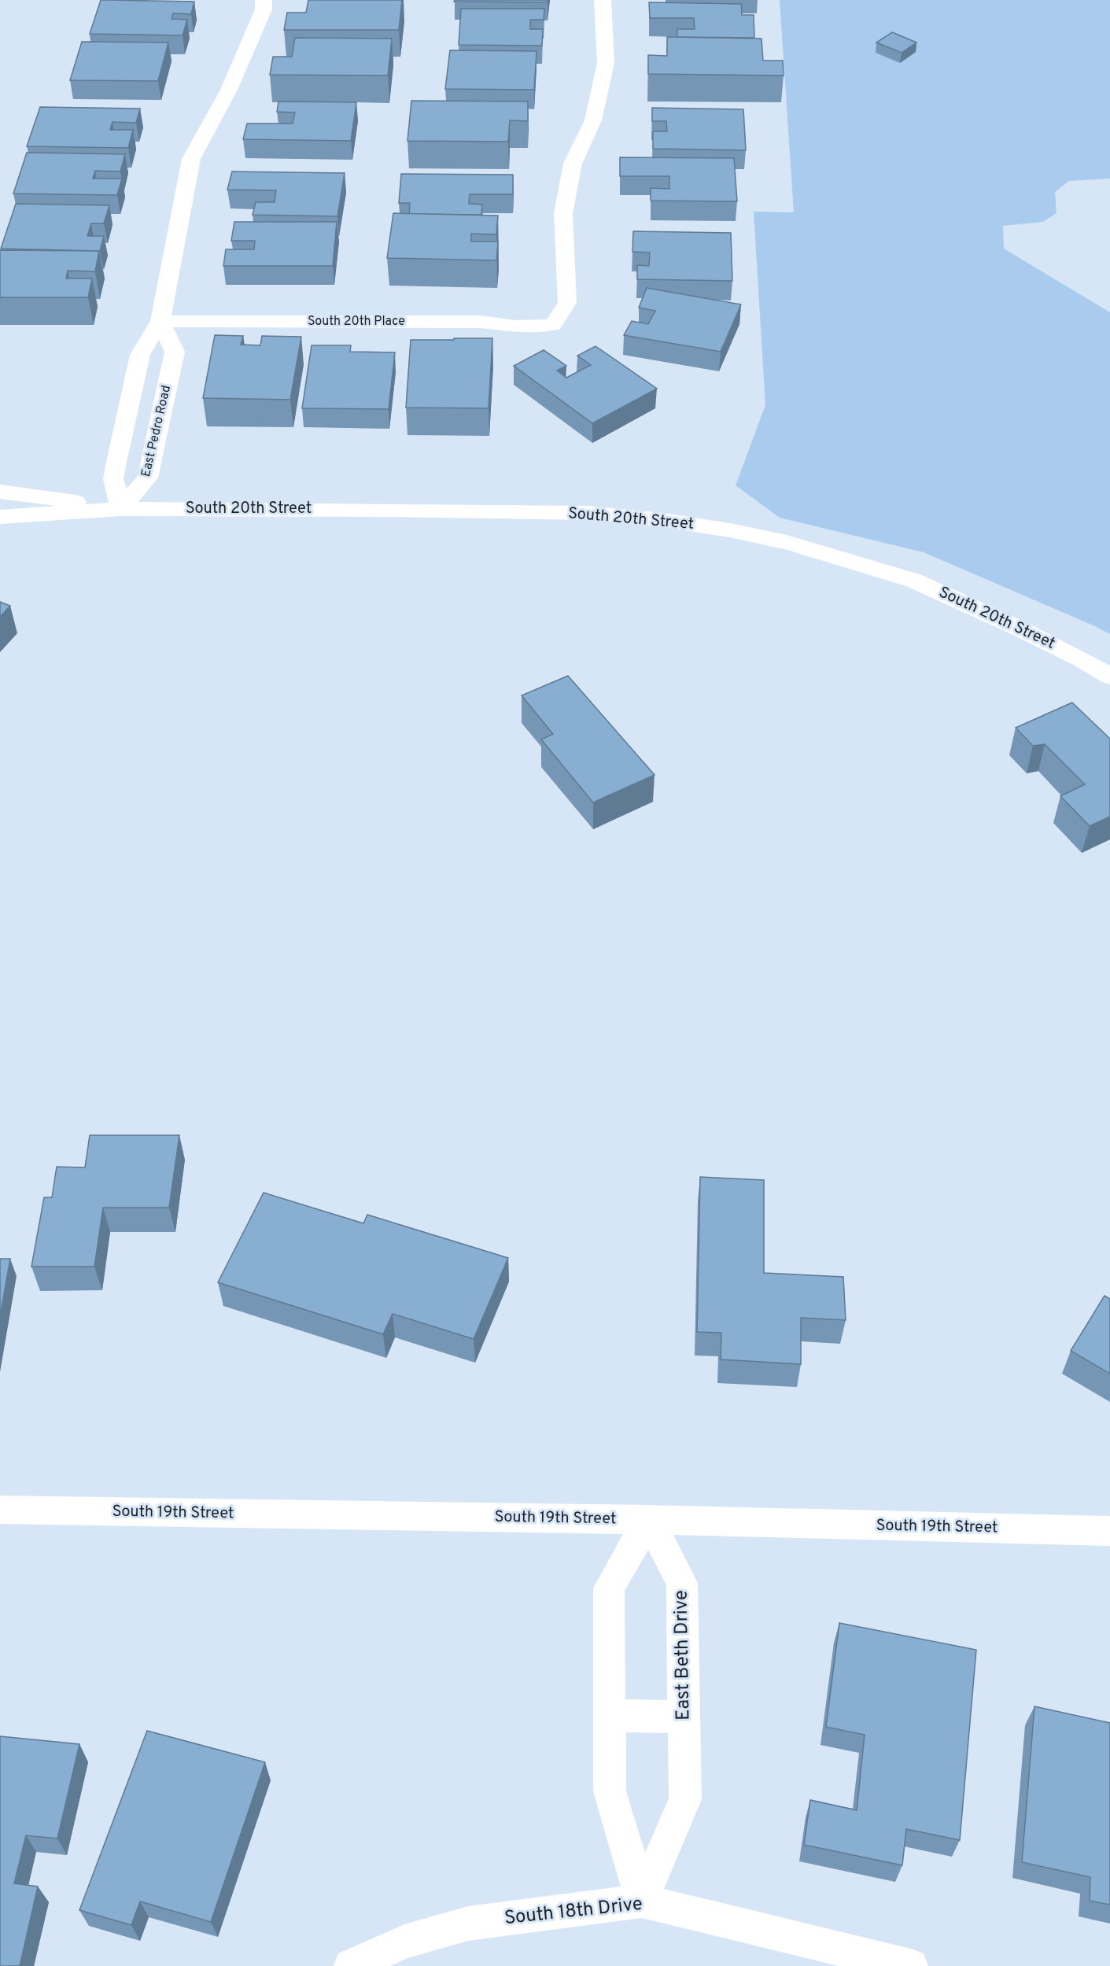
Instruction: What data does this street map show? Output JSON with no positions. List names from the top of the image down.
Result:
{
  "streets": {
    "street": [
      "South 20th Place",
      "East Pedro Road",
      "South 20th Street",
      "South 19th Street",
      "East Beth Drive",
      "South 18th Drive"
    ]
  },
  "crossings": [
    ["South 20th Place", "East Pedro Road"],
    ["East Pedro Road", "South 20th Street"],
    ["South 19th Street", "East Beth Drive"],
    ["East Beth Drive", "South 18th Drive"]
  ]
}
